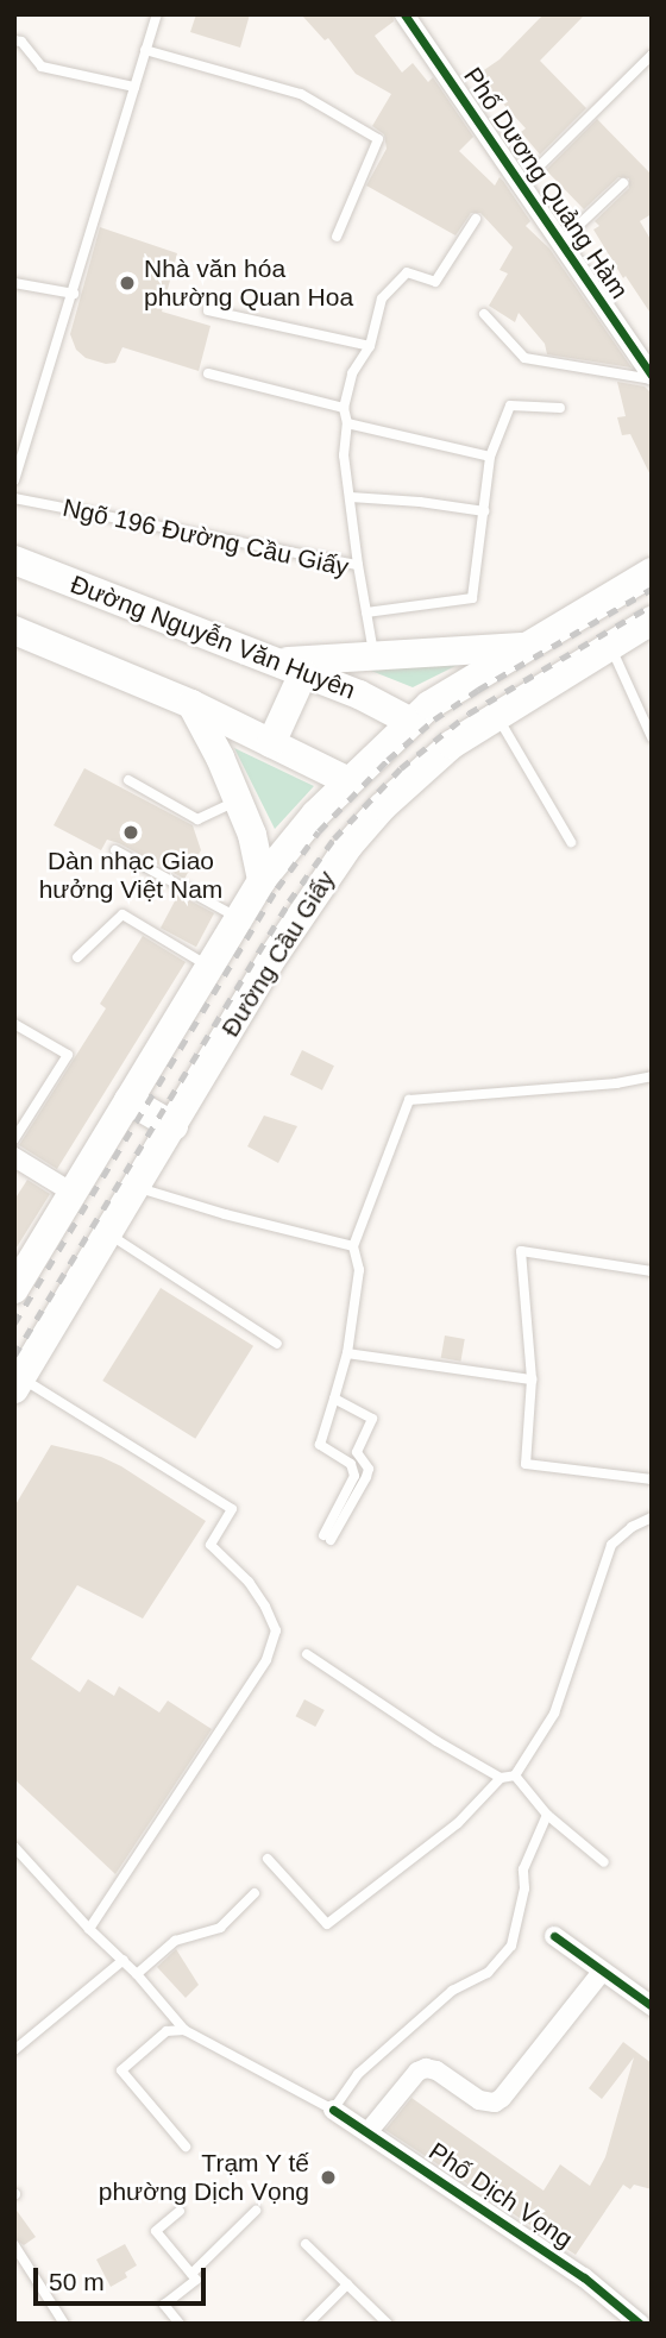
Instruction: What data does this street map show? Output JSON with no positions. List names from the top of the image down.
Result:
{
  "streets": {
    "main road": ["Đường Nguyễn Văn Huyên", "Đường Cầu Giấy"],
    "street": ["Phố Dương Quảng Hàm", "Phố Dịch Vọng"],
    "lane": ["Ngõ 196 Đường Cầu Giấy"]
  },
  "crossings": [
    ["Đường Nguyễn Văn Huyên", "Đường Cầu Giấy"]
  ],
  "places": ["Nhà văn hóa phường Quan Hoa", "Dàn nhạc Giao hưởng Việt Nam", "Trạm Y tế phường Dịch Vọng"],
  "scale_bar": "50 m"
}
